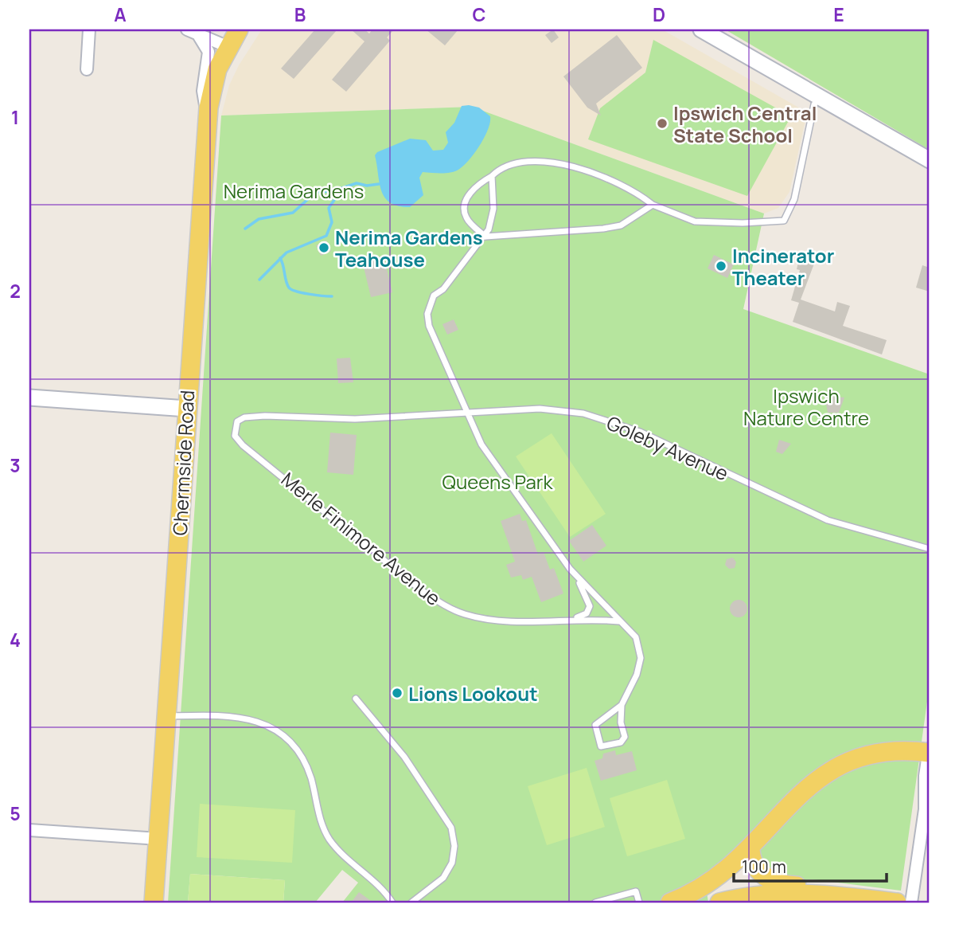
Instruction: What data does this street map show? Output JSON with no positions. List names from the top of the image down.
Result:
{
  "streets": {
    "main road": ["Chermside Road"],
    "lane": ["Goleby Avenue", "Merle Finimore Avenue"]
  },
  "crossings": [
    ["Goleby Avenue", "Merle Finimore Avenue"]
  ],
  "parks": ["Nerima Gardens", "Ipswich Nature Centre", "Queens Park"],
  "places": [
    "Ipswich Central State School",
    "Nerima Gardens Teahouse",
    "Incinerator Theater",
    "Lions Lookout"
  ],
  "scale_bar": "100 m",
  "grid": {
    "columns": [
      "A",
      "B",
      "C",
      "D",
      "E"
    ],
    "rows": [
      "1",
      "2",
      "3",
      "4",
      "5"
    ]
  }
}
